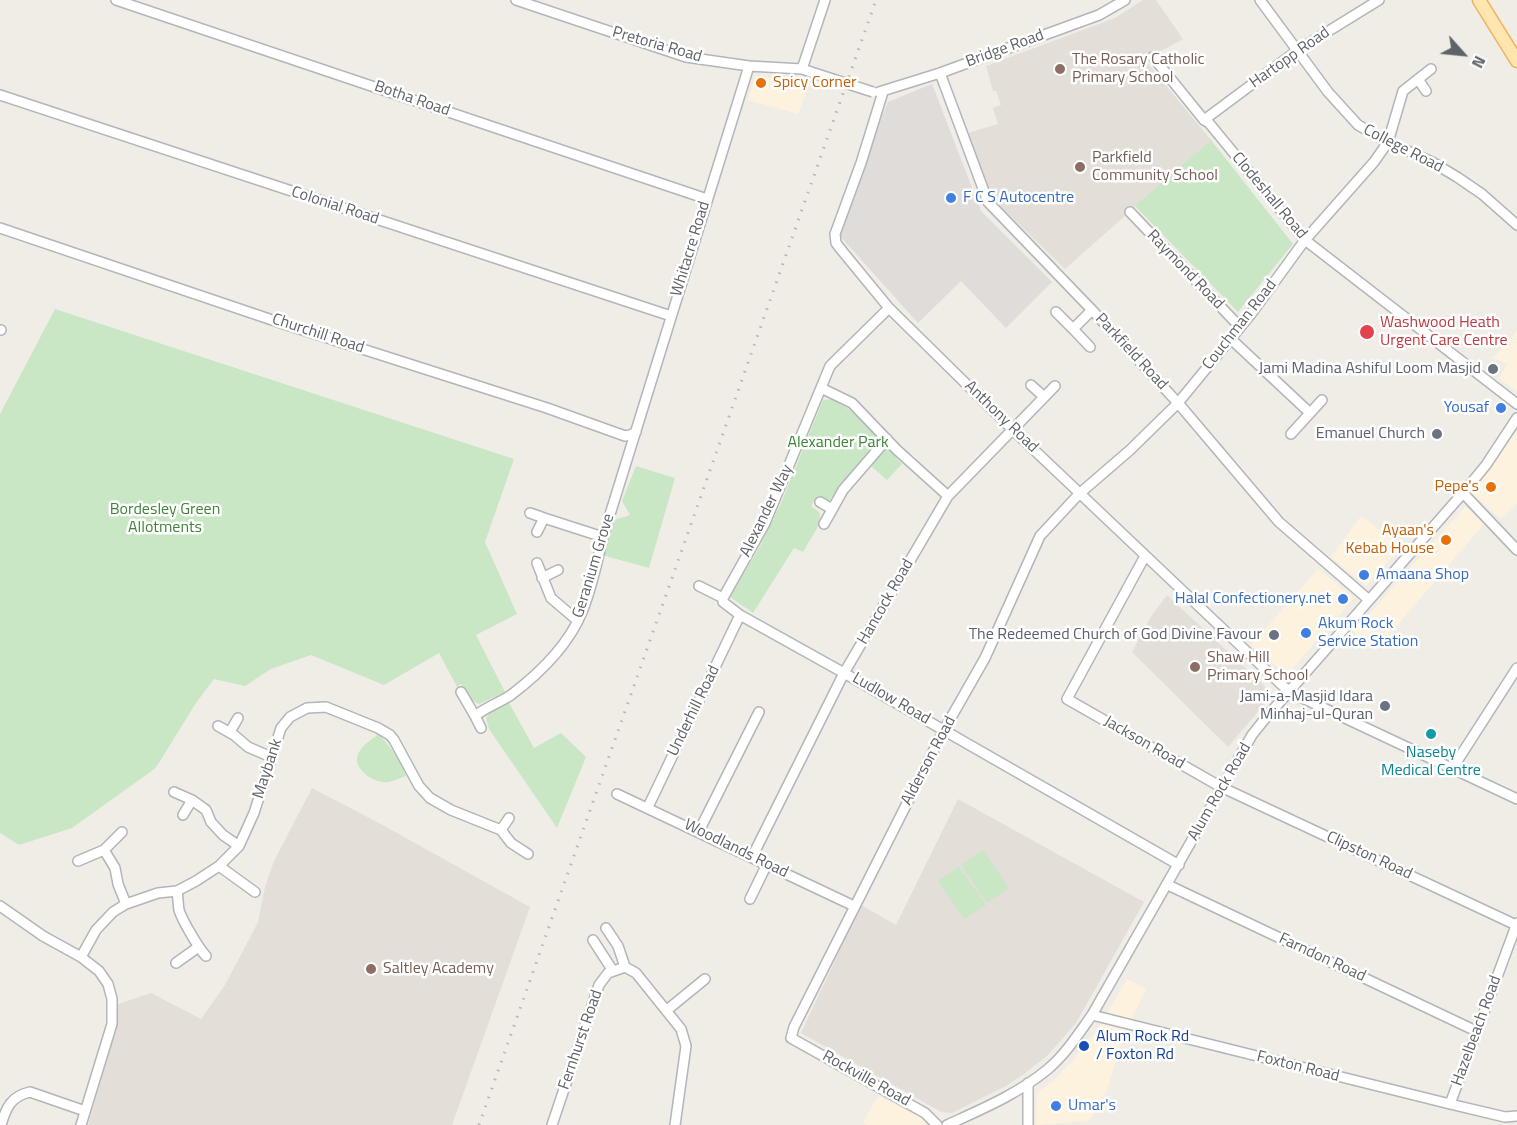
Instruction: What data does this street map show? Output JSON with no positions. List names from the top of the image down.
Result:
{
  "streets": {
    "street": [
      "Pretoria Road",
      "Bridge Road",
      "Hartopp Road",
      "Botha Road",
      "College Road",
      "Clodeshall Road",
      "Colonial Road",
      "Whitacre Road",
      "Raymond Road",
      "Couchman Road",
      "Churchill Road",
      "Parkfield Road",
      "Anthony Road",
      "Alexander Way",
      "Geranium Grove",
      "Hancock Road",
      "Ludlow Road",
      "Underhill Road",
      "Jackson Road",
      "Alderson Road",
      "Maybank",
      "Alum Rock Road",
      "Woodlands Road",
      "Clipston Road",
      "Farndon Road",
      "Hazelbeach Road",
      "Fernhurst Road",
      "Foxton Road",
      "Rockville Road"
    ]
  },
  "crossings": [
    ["Pretoria Road", "Whitacre Road"],
    ["Bridge Road", "Parkfield Road"],
    ["Bridge Road", "Anthony Road"],
    ["Hartopp Road", "College Road"],
    ["Hartopp Road", "Clodeshall Road"],
    ["Botha Road", "Whitacre Road"],
    ["College Road", "Couchman Road"],
    ["Clodeshall Road", "Couchman Road"],
    ["Colonial Road", "Whitacre Road"],
    ["Whitacre Road", "Churchill Road"],
    ["Whitacre Road", "Geranium Grove"],
    ["Raymond Road", "Couchman Road"],
    ["Couchman Road", "Parkfield Road"],
    ["Couchman Road", "Anthony Road"],
    ["Couchman Road", "Alderson Road"],
    ["Churchill Road", "Geranium Grove"],
    ["Parkfield Road", "Alum Rock Road"],
    ["Anthony Road", "Alexander Way"],
    ["Anthony Road", "Hancock Road"],
    ["Anthony Road", "Jackson Road"],
    ["Anthony Road", "Alderson Road"],
    ["Anthony Road", "Alum Rock Road"],
    ["Alexander Way", "Ludlow Road"],
    ["Hancock Road", "Ludlow Road"],
    ["Hancock Road", "Woodlands Road"],
    ["Ludlow Road", "Underhill Road"],
    ["Ludlow Road", "Alderson Road"],
    ["Ludlow Road", "Alum Rock Road"],
    ["Underhill Road", "Woodlands Road"],
    ["Jackson Road", "Alum Rock Road"],
    ["Jackson Road", "Clipston Road"],
    ["Alderson Road", "Woodlands Road"],
    ["Alderson Road", "Rockville Road"],
    ["Alum Rock Road", "Clipston Road"],
    ["Alum Rock Road", "Farndon Road"],
    ["Alum Rock Road", "Foxton Road"],
    ["Clipston Road", "Hazelbeach Road"],
    ["Farndon Road", "Hazelbeach Road"],
    ["Hazelbeach Road", "Foxton Road"]
  ],
  "parks": ["Alexander Park", "Bordesley Green Allotments"],
  "places": [
    "The Rosary Catholic Primary School",
    "Spicy Corner",
    "Parkfield Community School",
    "F C S Autocentre",
    "Washwood Heath Urgent Care Centre",
    "Jami Madina Ashiful Loom Masjid",
    "Yousaf",
    "Emanuel Church",
    "Pepe's",
    "Ayaan's Kebab House",
    "Amaana Shop",
    "Halal Confectionery.net",
    "Akum Rock Service Station",
    "The Redeemed Church of God Divine Favour",
    "Shaw Hill Primary School",
    "Jami-a-Masjid Idara Minhaj-ul-Quran",
    "Naseby Medical Centre",
    "Saltley Academy",
    "Alum Rock Rd / Foxton Rd",
    "Umar's"
  ],
  "north": "bottom right"
}
